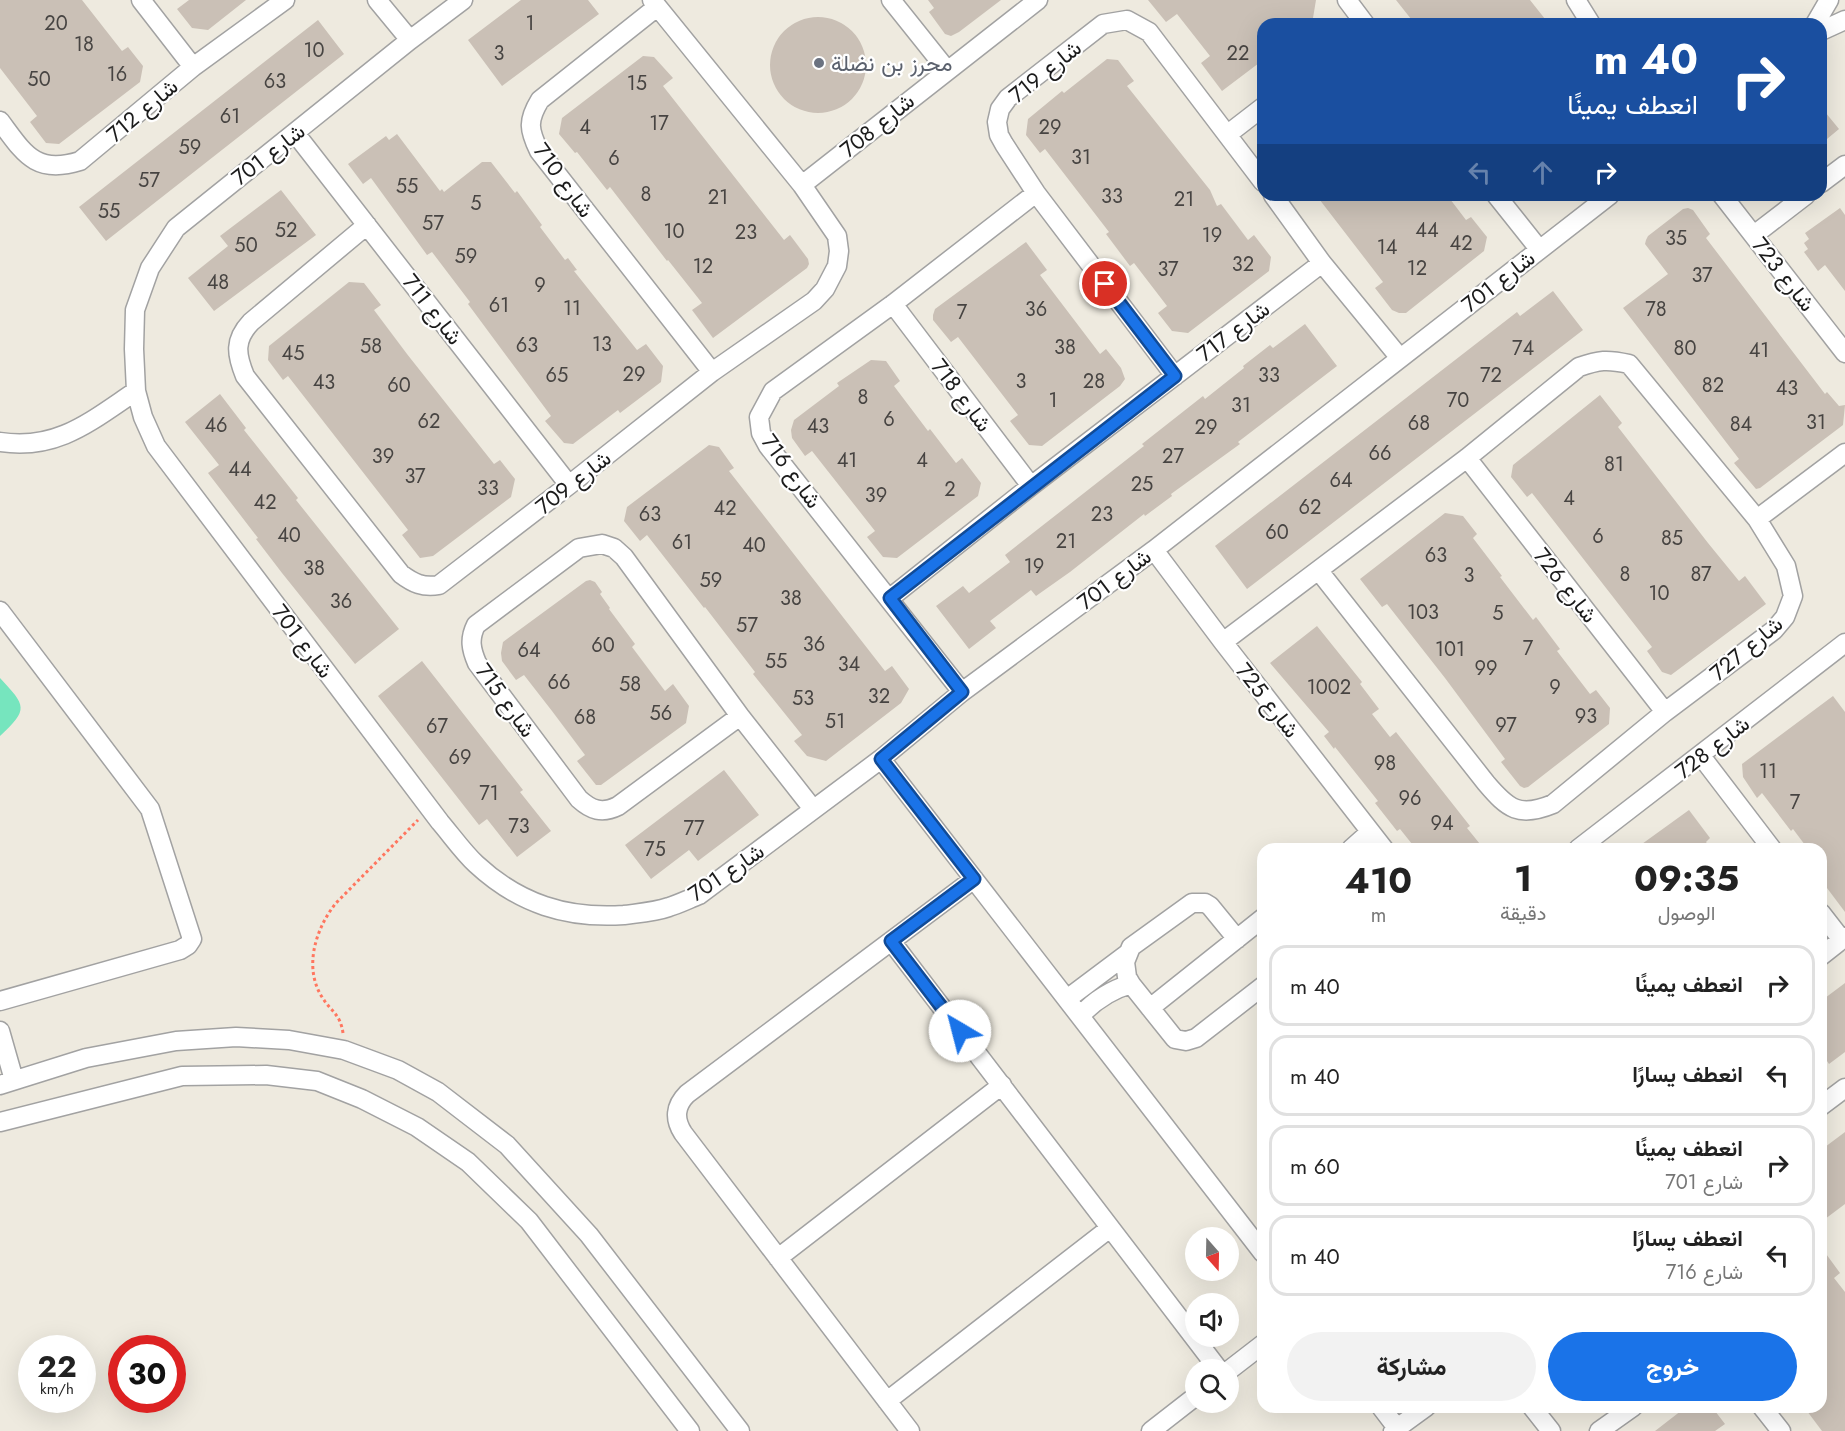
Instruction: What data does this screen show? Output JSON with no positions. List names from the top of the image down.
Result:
{
  "streets": {
    "street": [
      "شارع 719",
      "شارع 712",
      "شارع 708",
      "شارع 701",
      "شارع 710",
      "شارع 723",
      "شارع 711",
      "شارع 717",
      "شارع 718",
      "شارع 716",
      "شارع 709",
      "شارع 726",
      "شارع 727",
      "شارع 715",
      "شارع 725",
      "شارع 728"
    ]
  },
  "crossings": [
    ["شارع 719", "شارع 717"],
    ["شارع 719", "شارع 716"],
    ["شارع 708", "شارع 709"],
    ["شارع 701", "شارع 711"],
    ["شارع 701", "شارع 716"],
    ["شارع 701", "شارع 715"],
    ["شارع 701", "شارع 725"],
    ["شارع 710", "شارع 709"],
    ["شارع 711", "شارع 709"],
    ["شارع 717", "شارع 718"],
    ["شارع 717", "شارع 716"],
    ["شارع 718", "شارع 716"],
    ["شارع 726", "شارع 727"],
    ["شارع 727", "شارع 725"]
  ],
  "places": ["محرز بن نضلة"],
  "house_numbers": [
    "20",
    "1",
    "18",
    "10",
    "3",
    "22",
    "16",
    "50",
    "63",
    "15",
    "61",
    "17",
    "4",
    "29",
    "59",
    "31",
    "6",
    "57",
    "55",
    "8",
    "33",
    "21",
    "21",
    "5",
    "55",
    "57",
    "52",
    "44",
    "10",
    "23",
    "19",
    "35",
    "42",
    "50",
    "14",
    "59",
    "32",
    "12",
    "12",
    "37",
    "37",
    "48",
    "9",
    "61",
    "11",
    "36",
    "78",
    "7",
    "13",
    "63",
    "58",
    "38",
    "74",
    "80",
    "41",
    "45",
    "29",
    "65",
    "33",
    "72",
    "3",
    "28",
    "43",
    "60",
    "82",
    "43",
    "8",
    "1",
    "70",
    "31",
    "6",
    "62",
    "31",
    "68",
    "84",
    "46",
    "43",
    "29",
    "66",
    "39",
    "27",
    "41",
    "4",
    "81",
    "44",
    "37",
    "64",
    "25",
    "33",
    "2",
    "39",
    "4",
    "42",
    "62",
    "42",
    "63",
    "23",
    "60",
    "40",
    "6",
    "85",
    "21",
    "61",
    "40",
    "63",
    "19",
    "38",
    "8",
    "87",
    "3",
    "59",
    "10",
    "38",
    "36",
    "103",
    "5",
    "57",
    "36",
    "60",
    "7",
    "101",
    "64",
    "55",
    "34",
    "99",
    "66",
    "58",
    "1002",
    "9",
    "32",
    "53",
    "56",
    "93",
    "68",
    "51",
    "97",
    "67",
    "69",
    "98",
    "11",
    "71",
    "96",
    "7",
    "94",
    "73",
    "77",
    "75"
  ],
  "north": "bottom",
  "page": {
    "turn": ["40 m", "انعطف يمينًا"],
    "eta": [
      "09:35",
      "الوصول",
      "1",
      "دقيقة",
      "410",
      "m"
    ],
    "list": [
      {
        "name": "انعطف يمينًا",
        "value": "40 m"
      },
      {
        "name": "انعطف يسارًا",
        "value": "40 m"
      },
      {
        "name": "انعطف يمينًا",
        "note": "شارع 701",
        "value": "60 m"
      },
      {
        "name": "انعطف يسارًا",
        "note": "شارع 716",
        "value": "40 m"
      }
    ],
    "buttons": ["خروج", "مشاركة"],
    "speed": "22 km/h",
    "limit": "30"
  }
}
